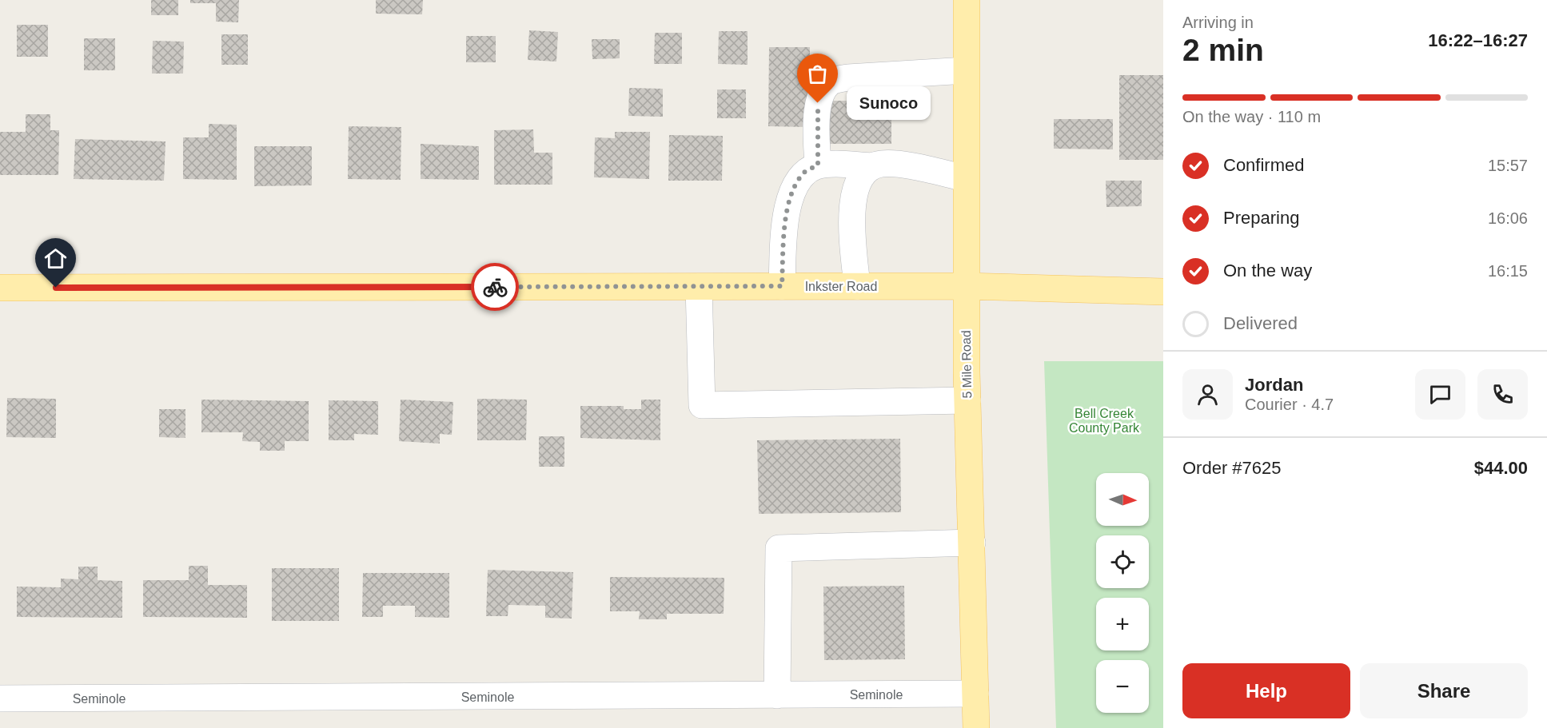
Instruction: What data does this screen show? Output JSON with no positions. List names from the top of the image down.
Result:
{
  "streets": {
    "main road": ["Inkster Road", "5 Mile Road"],
    "street": ["Seminole"]
  },
  "crossings": [
    ["Inkster Road", "5 Mile Road"],
    ["5 Mile Road", "Seminole"]
  ],
  "parks": ["Bell Creek County Park"],
  "places": ["Sunoco"],
  "north": "right",
  "page": {
    "heading": ["2 min", "Arriving in", "16:22–16:27"],
    "panel": [
      "Jordan",
      "Courier · 4.7",
      "Order #7625",
      "$44.00"
    ],
    "bar": "On the way · 110 m",
    "bubble": "Sunoco",
    "list": [
      ["Confirmed", "15:57"],
      ["Preparing", "16:06"],
      ["On the way", "16:15"],
      "Delivered"
    ],
    "map_buttons": ["+", "−"],
    "buttons": ["Help", "Share"]
  }
}
